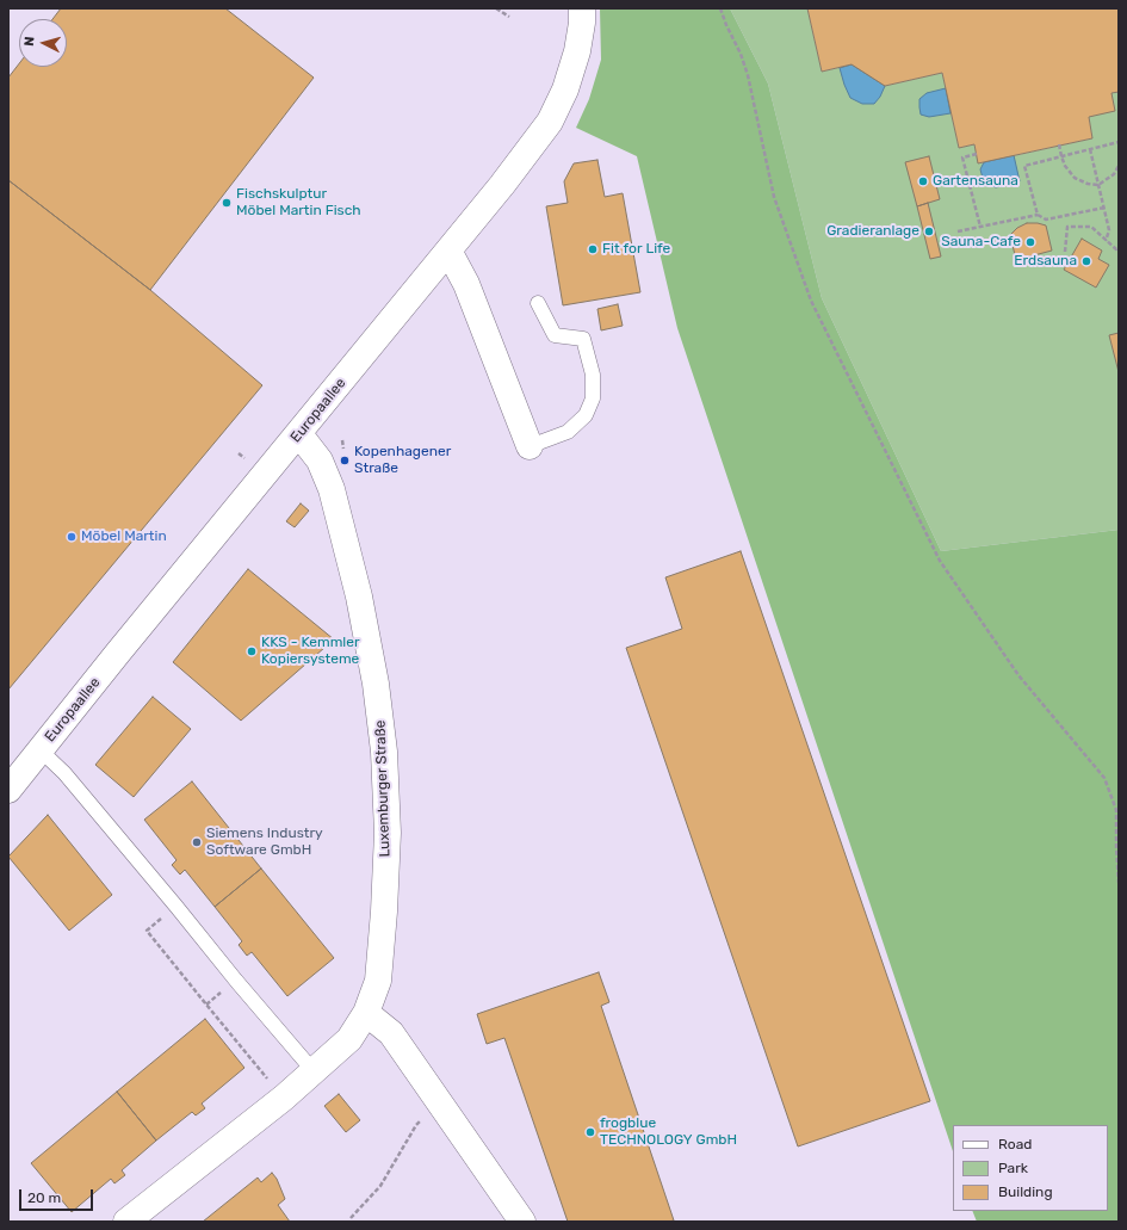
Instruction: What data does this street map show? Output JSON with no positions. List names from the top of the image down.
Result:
{
  "streets": {
    "street": ["Europaallee", "Luxemburger Straße"]
  },
  "crossings": [
    ["Europaallee", "Luxemburger Straße"]
  ],
  "places": [
    "Gartensauna",
    "Fischskulptur Möbel Martin Fisch",
    "Gradieranlage",
    "Sauna-Cafe",
    "Fit for Life",
    "Erdsauna",
    "Kopenhagener Straße",
    "Möbel Martin",
    "KKS - Kemmler Kopiersysteme",
    "Siemens Industry Software GmbH",
    "frogblue TECHNOLOGY GmbH"
  ],
  "legend": ["Road", "Park", "Building"],
  "scale_bar": "20 m",
  "north": "left"
}
